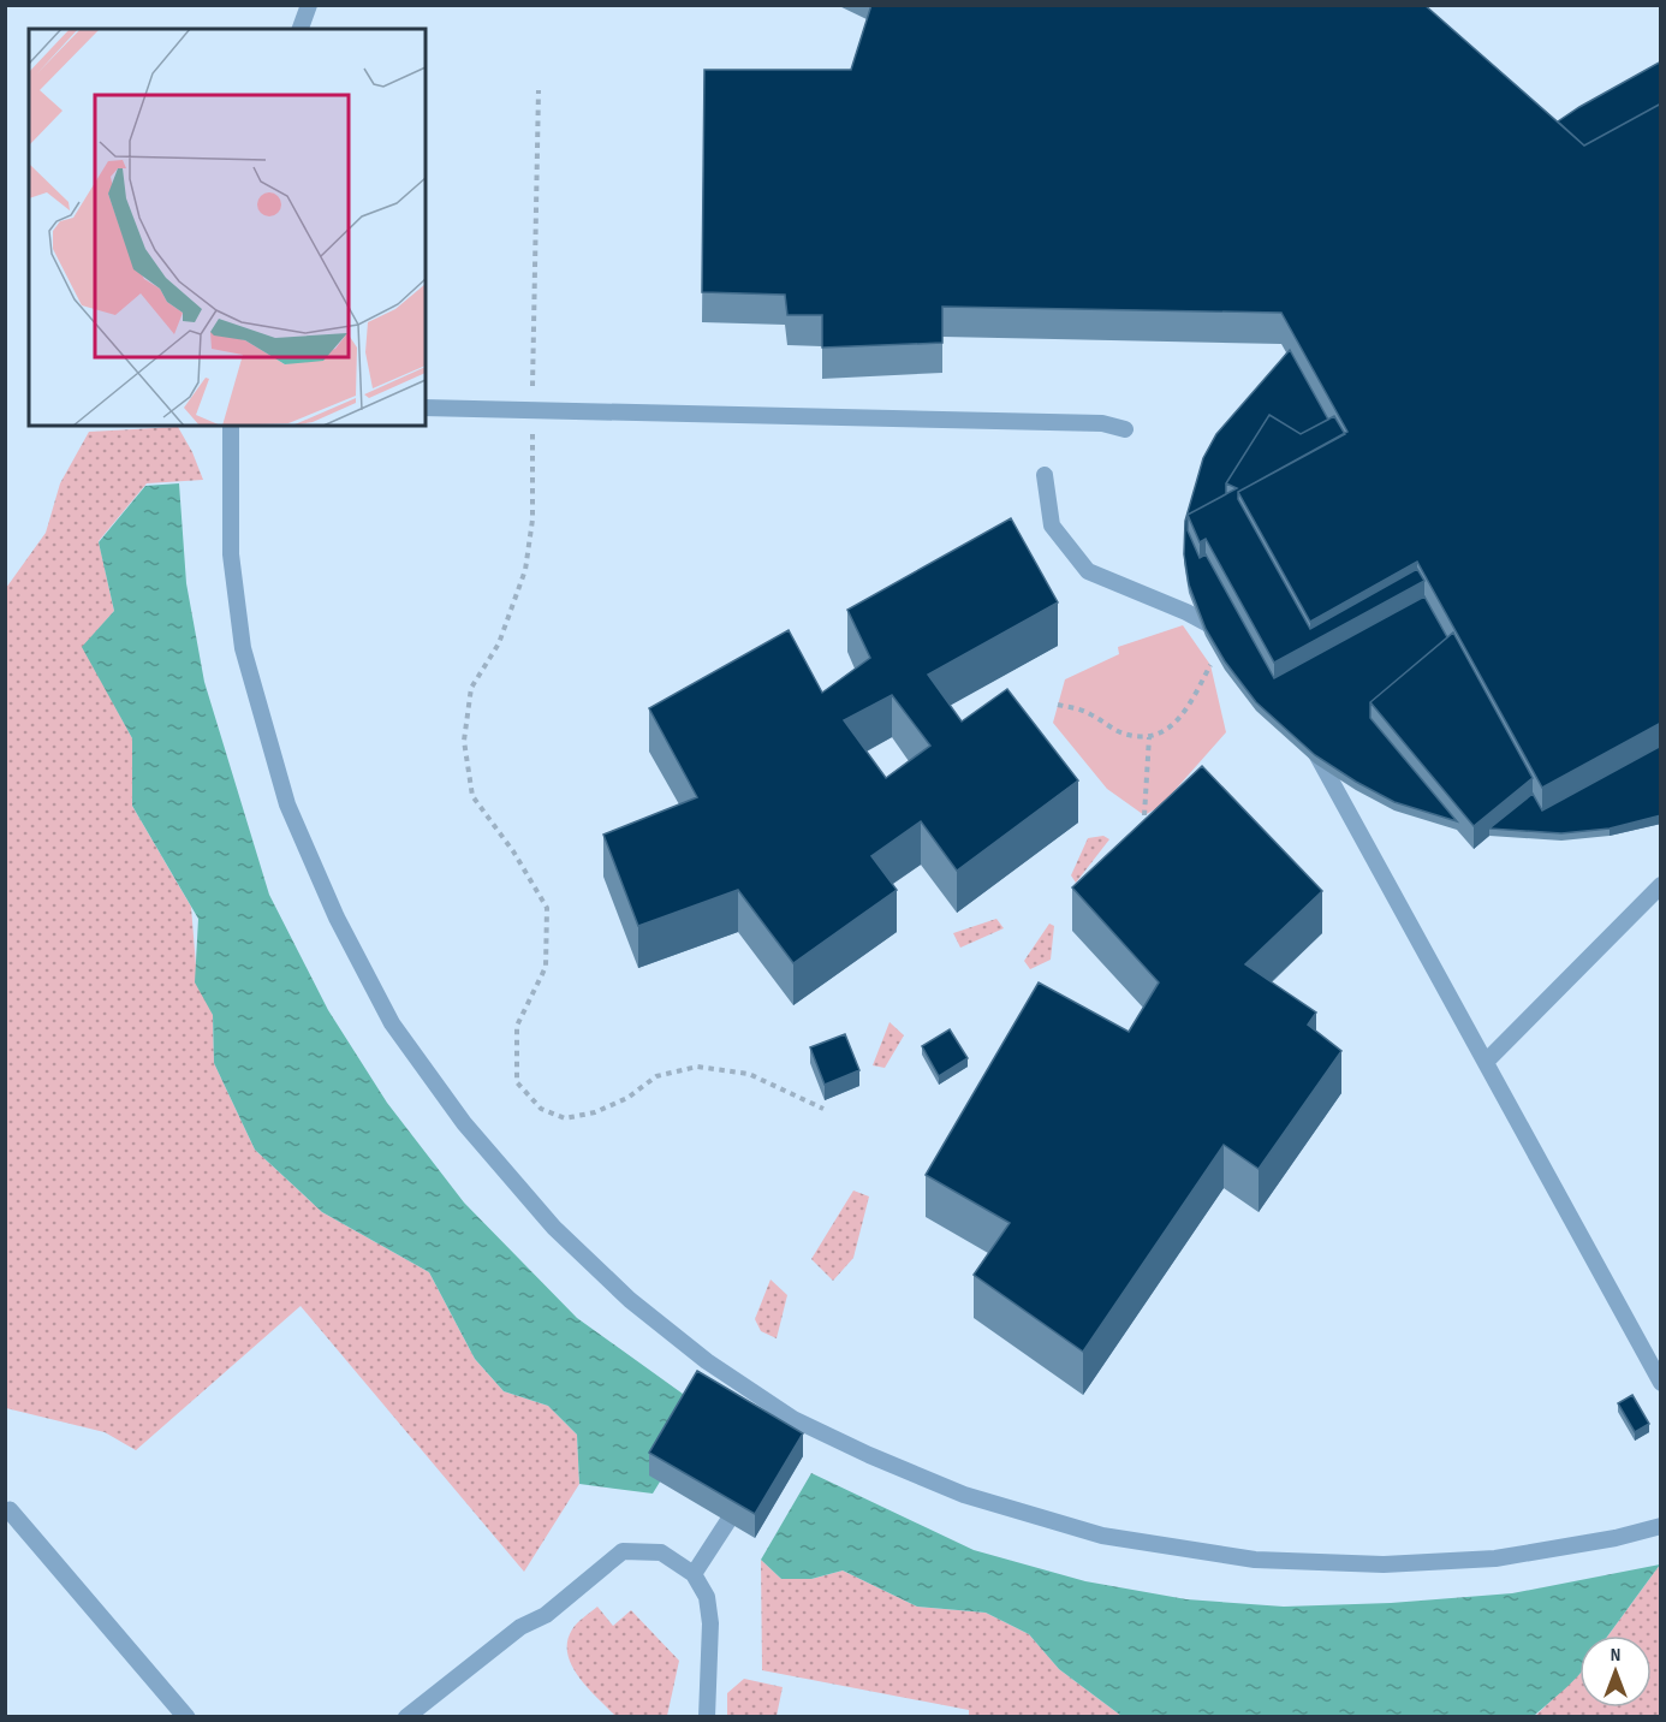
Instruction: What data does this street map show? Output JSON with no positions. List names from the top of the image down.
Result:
{
  "north": "top"
}
